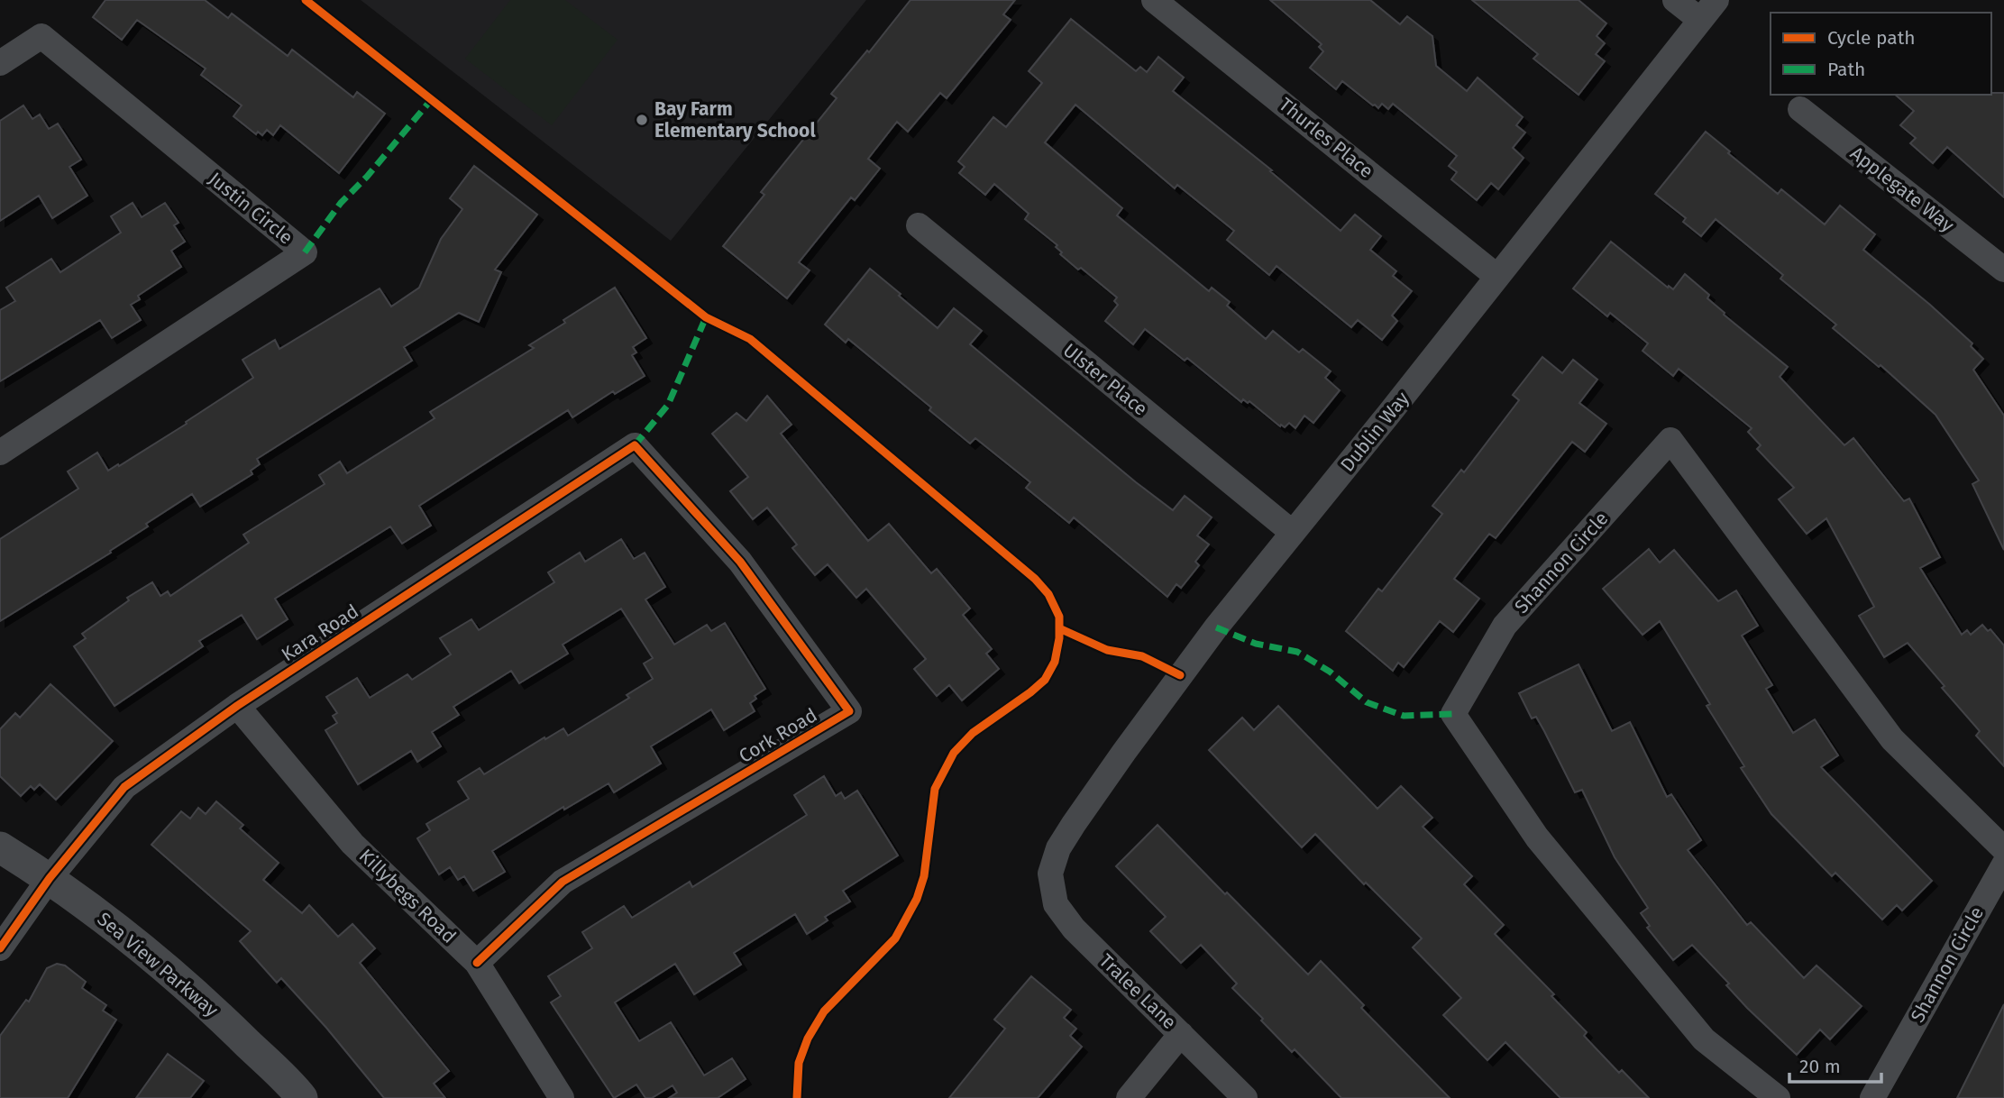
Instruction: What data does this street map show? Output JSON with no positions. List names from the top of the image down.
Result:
{
  "streets": {
    "street": [
      "Thurles Place",
      "Applegate Way",
      "Justin Circle",
      "Ulster Place",
      "Dublin Way",
      "Shannon Circle",
      "Kara Road",
      "Cork Road",
      "Killybegs Road",
      "Sea View Parkway",
      "Tralee Lane"
    ]
  },
  "crossings": [
    ["Thurles Place", "Dublin Way"],
    ["Ulster Place", "Dublin Way"],
    ["Dublin Way", "Tralee Lane"],
    ["Kara Road", "Cork Road"],
    ["Kara Road", "Killybegs Road"],
    ["Kara Road", "Sea View Parkway"],
    ["Cork Road", "Killybegs Road"]
  ],
  "places": ["Bay Farm Elementary School"],
  "legend": ["Cycle path", "Path"],
  "scale_bar": "20 m"
}
